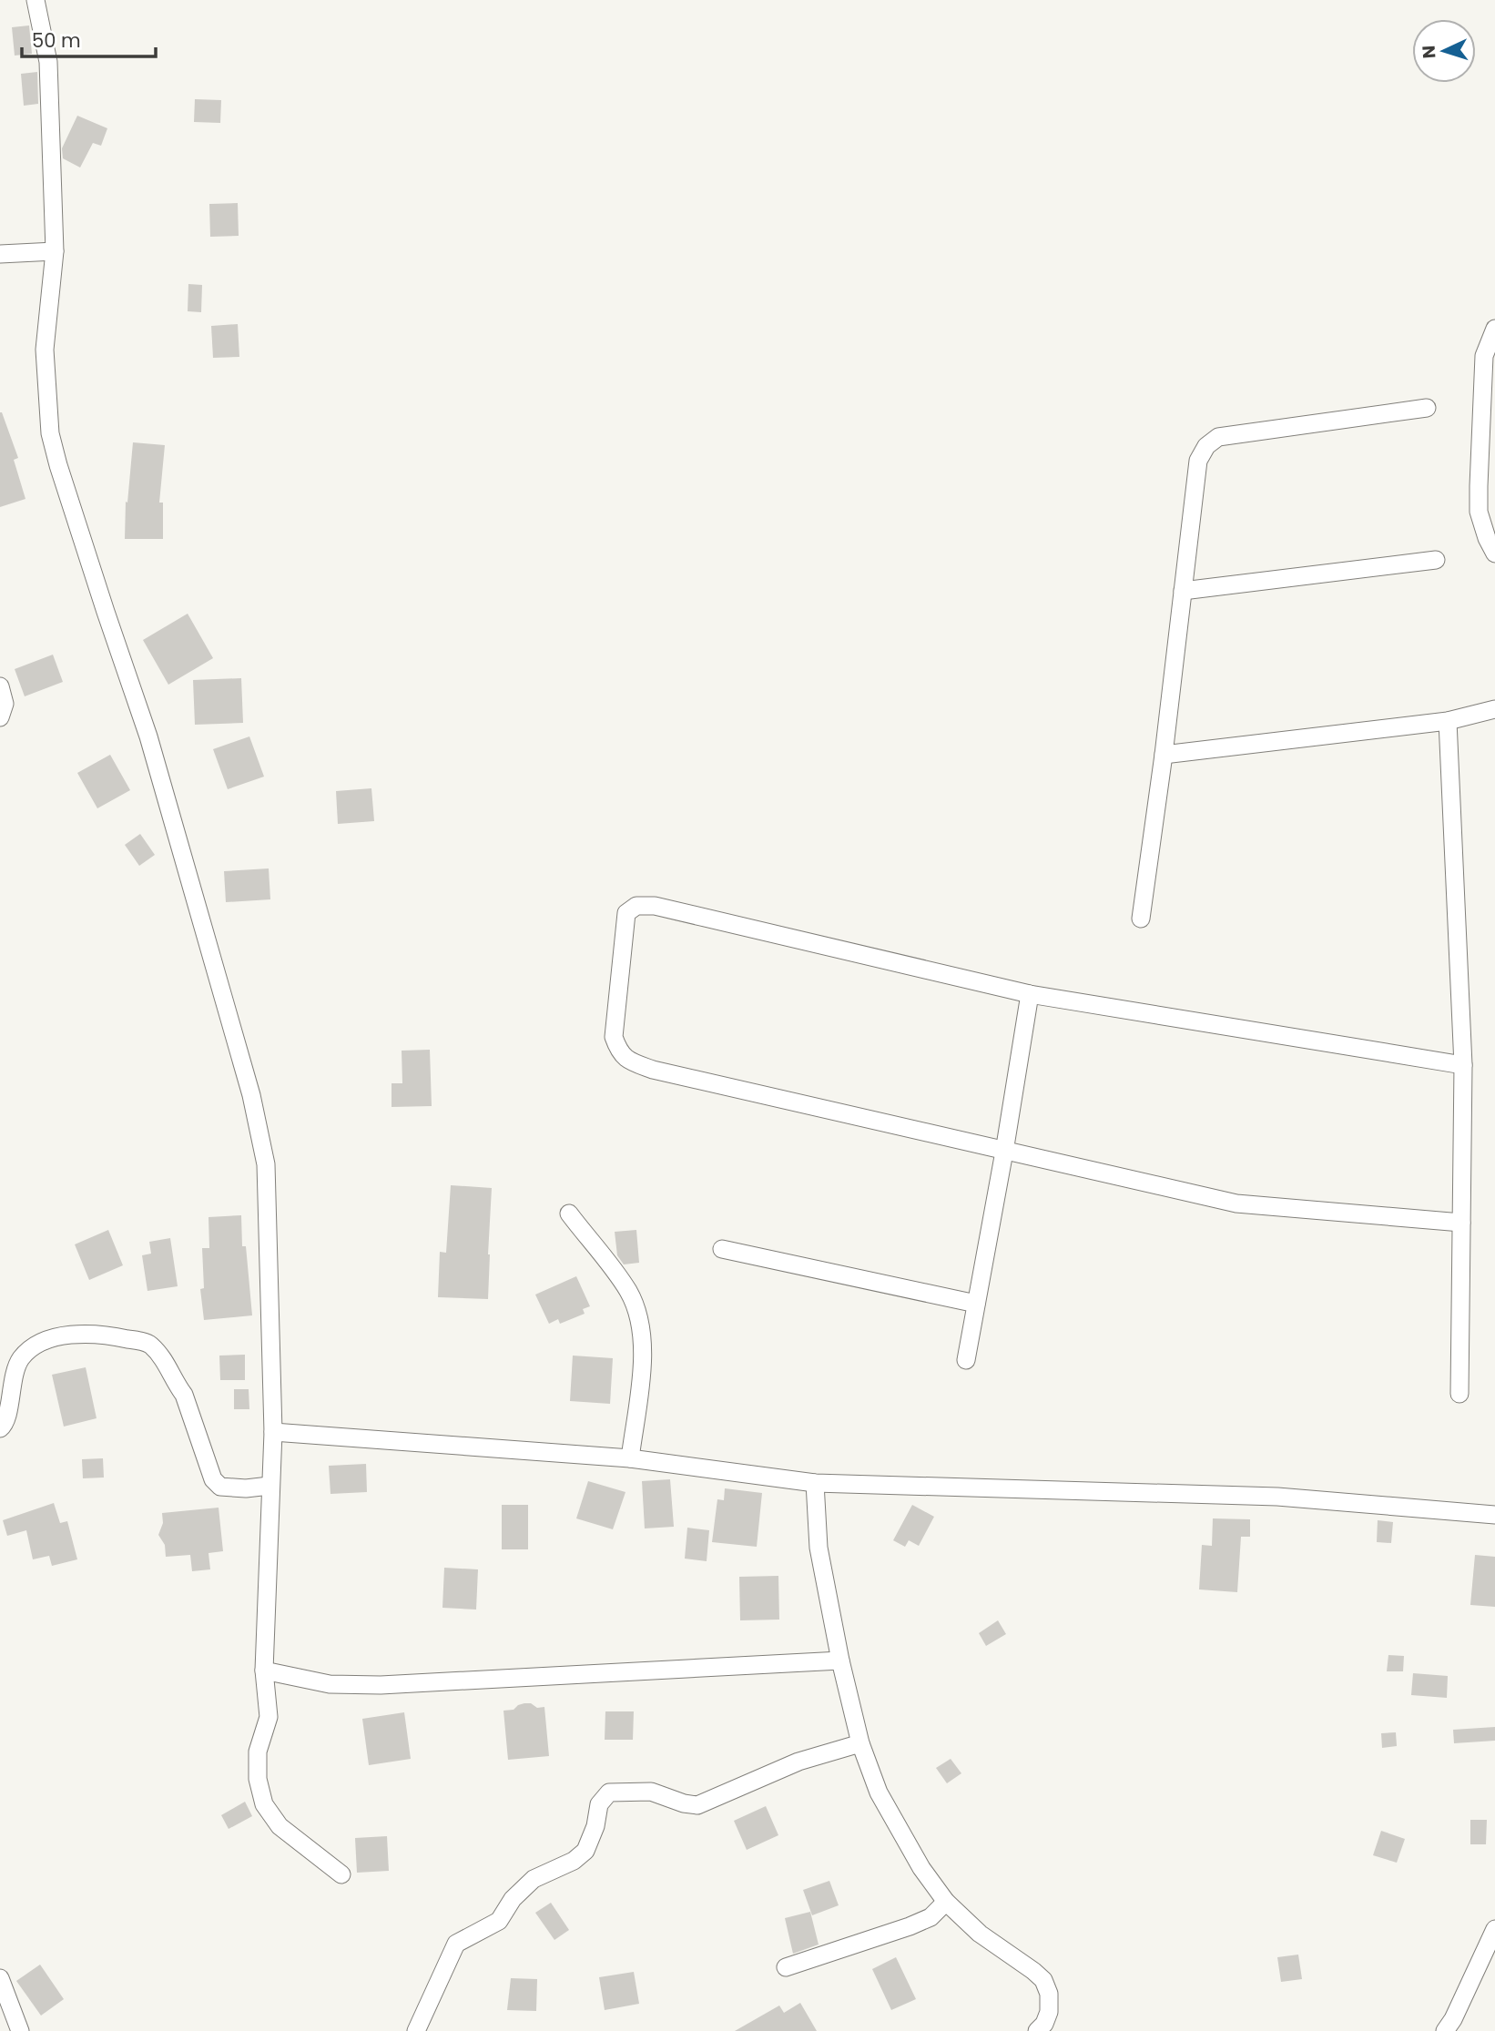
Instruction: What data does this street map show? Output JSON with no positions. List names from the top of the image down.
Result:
{
  "scale_bar": "50 m",
  "north": "left"
}
